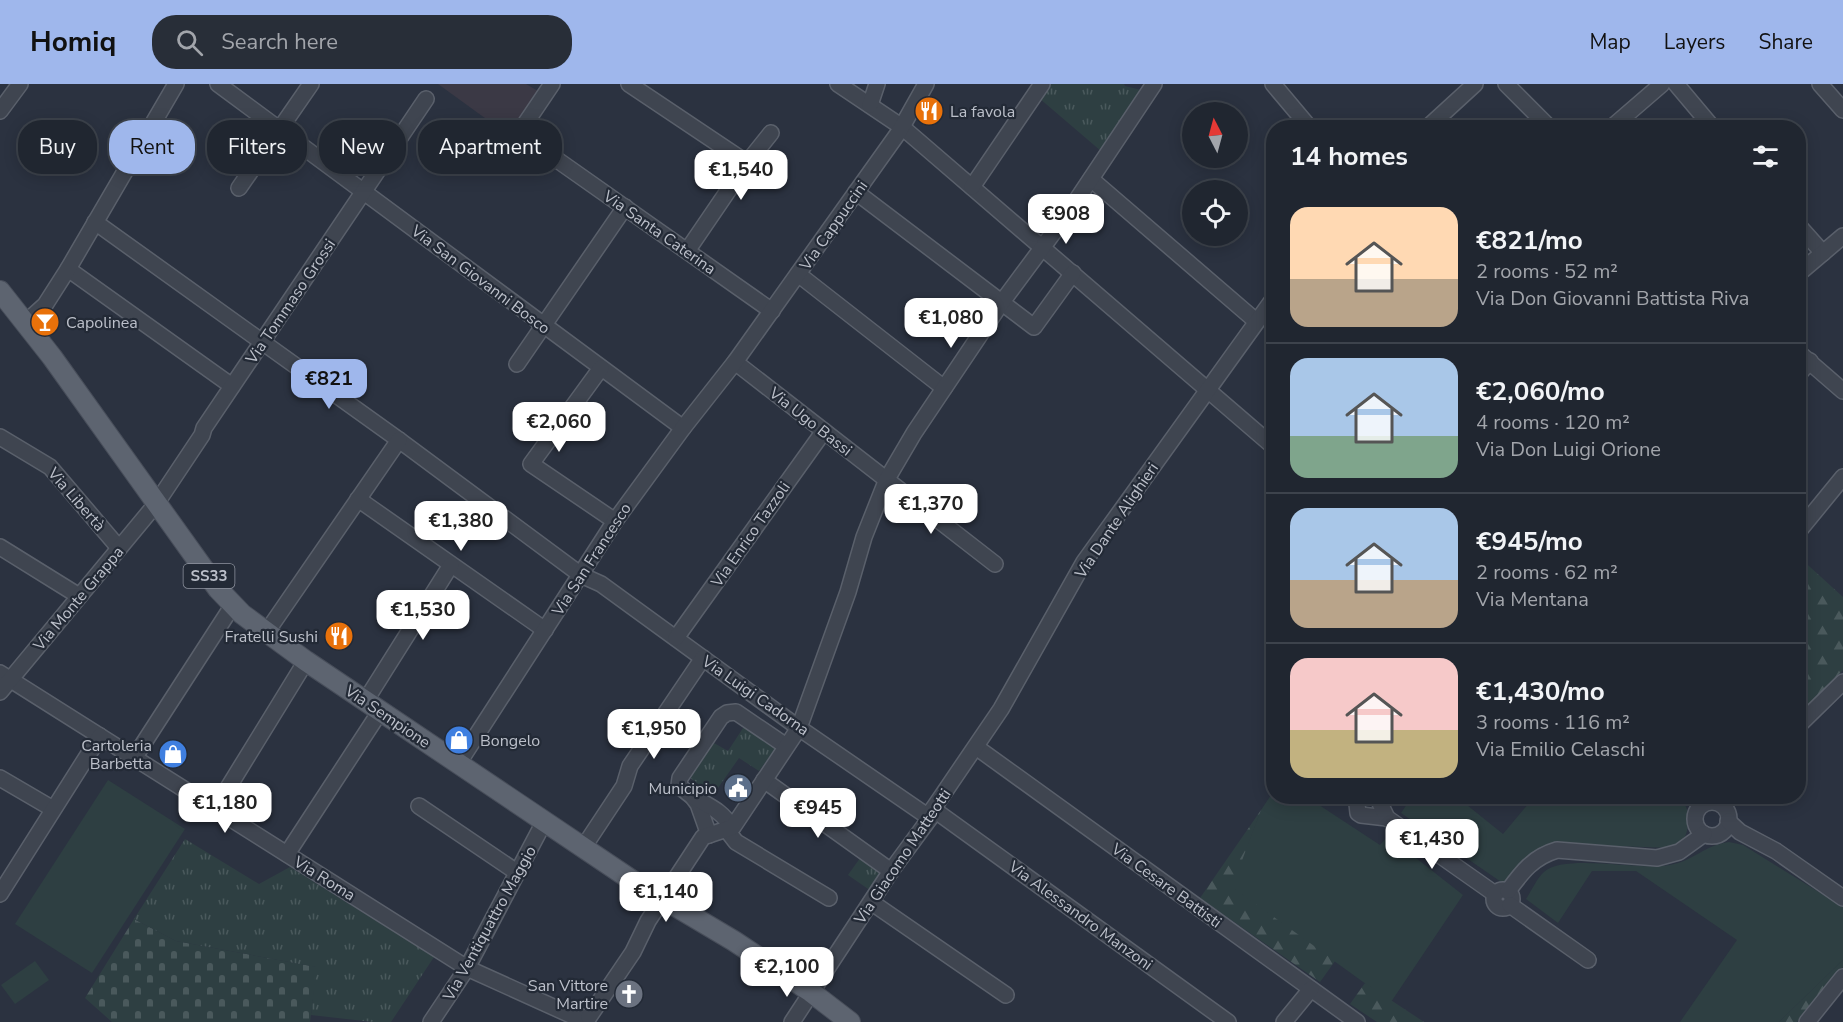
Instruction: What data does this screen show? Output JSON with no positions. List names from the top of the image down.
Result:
{
  "streets": {
    "main road": ["SS33", "Via Sempione"],
    "street": [
      "Via Cappuccini",
      "Via Santa Caterina",
      "Via San Giovanni Bosco",
      "Via Tommaso Grossi",
      "Via Ugo Bassi",
      "Via Libertà",
      "Via Dante Alighieri",
      "Via Enrico Tazzoli",
      "Via San Francesco",
      "Via Monte Grappa",
      "Via Luigi Cadorna",
      "Via Giacomo Matteotti",
      "Via Roma",
      "Via Cesare Battisti",
      "Via Alessandro Manzoni",
      "Via Ventiquattro Maggio"
    ]
  },
  "crossings": [
    ["Via Cappuccini", "Via Santa Caterina"],
    ["Via Cappuccini", "Via Ugo Bassi"],
    ["Via Cappuccini", "Via San Francesco"],
    ["Via San Giovanni Bosco", "Via Tommaso Grossi"],
    ["Via San Giovanni Bosco", "Via San Francesco"],
    ["Via Tommaso Grossi", "Via Monte Grappa"],
    ["Via Tommaso Grossi", "Via Luigi Cadorna"],
    ["Via Tommaso Grossi", "Via Sempione"],
    ["Via Ugo Bassi", "Via Enrico Tazzoli"],
    ["Via Ugo Bassi", "Via San Francesco"],
    ["Via Libertà", "Via Monte Grappa"],
    ["Via Dante Alighieri", "Via Giacomo Matteotti"],
    ["Via Dante Alighieri", "Via Cesare Battisti"],
    ["Via Enrico Tazzoli", "Via Luigi Cadorna"],
    ["Via San Francesco", "Via Luigi Cadorna"],
    ["Via San Francesco", "Via Sempione"],
    ["Via Monte Grappa", "Via Sempione"],
    ["Via Monte Grappa", "Via Roma"],
    ["Via Luigi Cadorna", "Via Giacomo Matteotti"],
    ["Via Luigi Cadorna", "Via Alessandro Manzoni"],
    ["Via Sempione", "Via Giacomo Matteotti"],
    ["Via Sempione", "Via Ventiquattro Maggio"],
    ["Via Giacomo Matteotti", "Via Cesare Battisti"],
    ["Via Giacomo Matteotti", "Via Alessandro Manzoni"],
    ["Via Roma", "Via Ventiquattro Maggio"]
  ],
  "places": {
    "restaurant": ["La favola", "Fratelli Sushi"],
    "bar": ["Capolinea"],
    "shop": ["Bongelo", "Cartoleria Barbetta"],
    "public building": ["Municipio"],
    "church": ["San Vittore Martire"]
  },
  "north": "top",
  "page": {
    "header": "Homiq",
    "search": "Search here",
    "nav": ["Map", "Layers", "Share"],
    "chip": [
      "Buy",
      "Rent",
      "Filters",
      "New",
      "Apartment"
    ],
    "heading": "14 homes",
    "price": [
      "€1,540",
      "€908",
      "€1,080",
      "€821",
      "€2,060",
      "€1,370",
      "€1,380",
      "€1,530",
      "€1,950",
      "€1,180",
      "€945",
      "€1,430",
      "€1,140",
      "€2,100"
    ],
    "list": [
      {
        "name": "€821/mo",
        "note": "2 rooms · 52 m² · Via Don Giovanni Battista Riva"
      },
      {
        "name": "€2,060/mo",
        "note": "4 rooms · 120 m² · Via Don Luigi Orione"
      },
      {
        "name": "€945/mo",
        "note": "2 rooms · 62 m² · Via Mentana"
      },
      {
        "name": "€1,430/mo",
        "note": "3 rooms · 116 m² · Via Emilio Celaschi"
      }
    ]
  }
}
